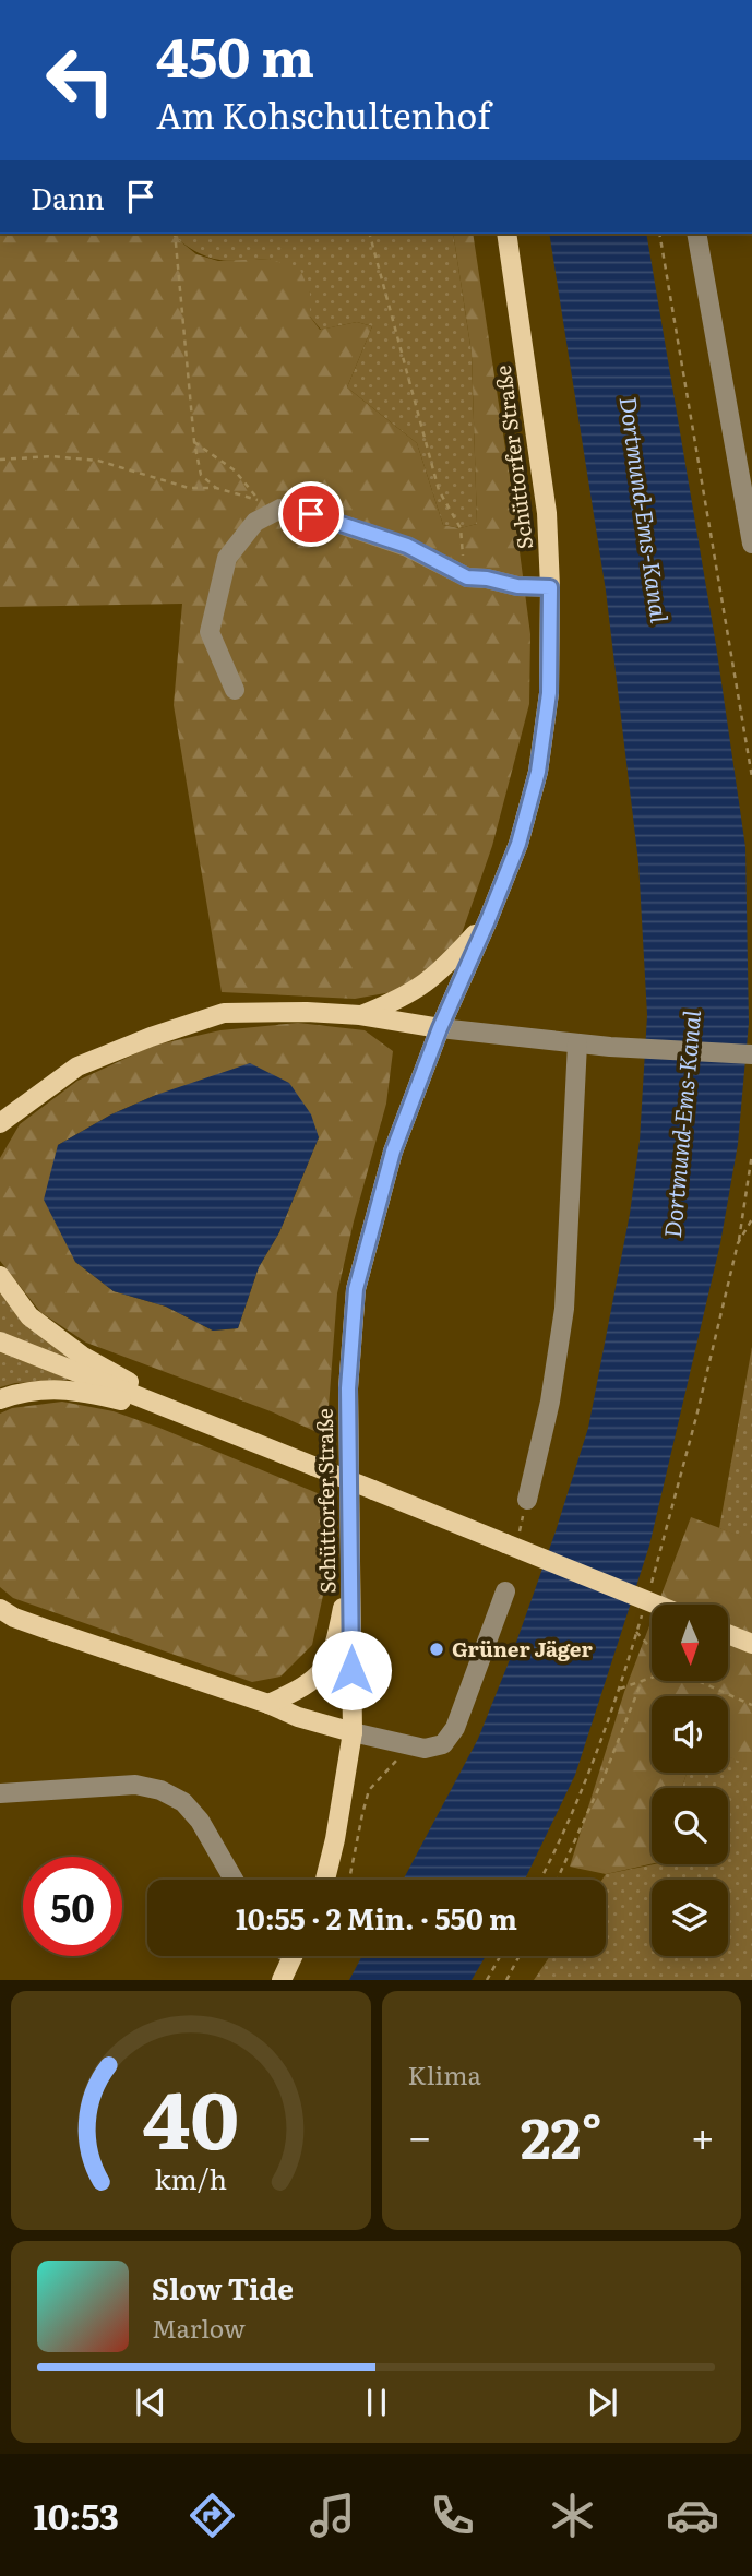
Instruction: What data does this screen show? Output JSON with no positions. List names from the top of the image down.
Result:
{
  "streets": {
    "main road": ["Schüttorfer Straße"]
  },
  "water": ["Dortmund-Ems-Kanal"],
  "places": ["Grüner Jäger"],
  "north": "bottom",
  "page": {
    "turn": ["450 m", "Am Kohschultenhof"],
    "then": "Dann",
    "limit": "50",
    "trip": "10:55 · 2 Min. · 550 m",
    "tile": "Klima",
    "heat": ["−", "22°", "+"],
    "song": ["Slow Tide", "Marlow"],
    "tabs": "10:53",
    "gauge": ["40", "km/h"]
  }
}
